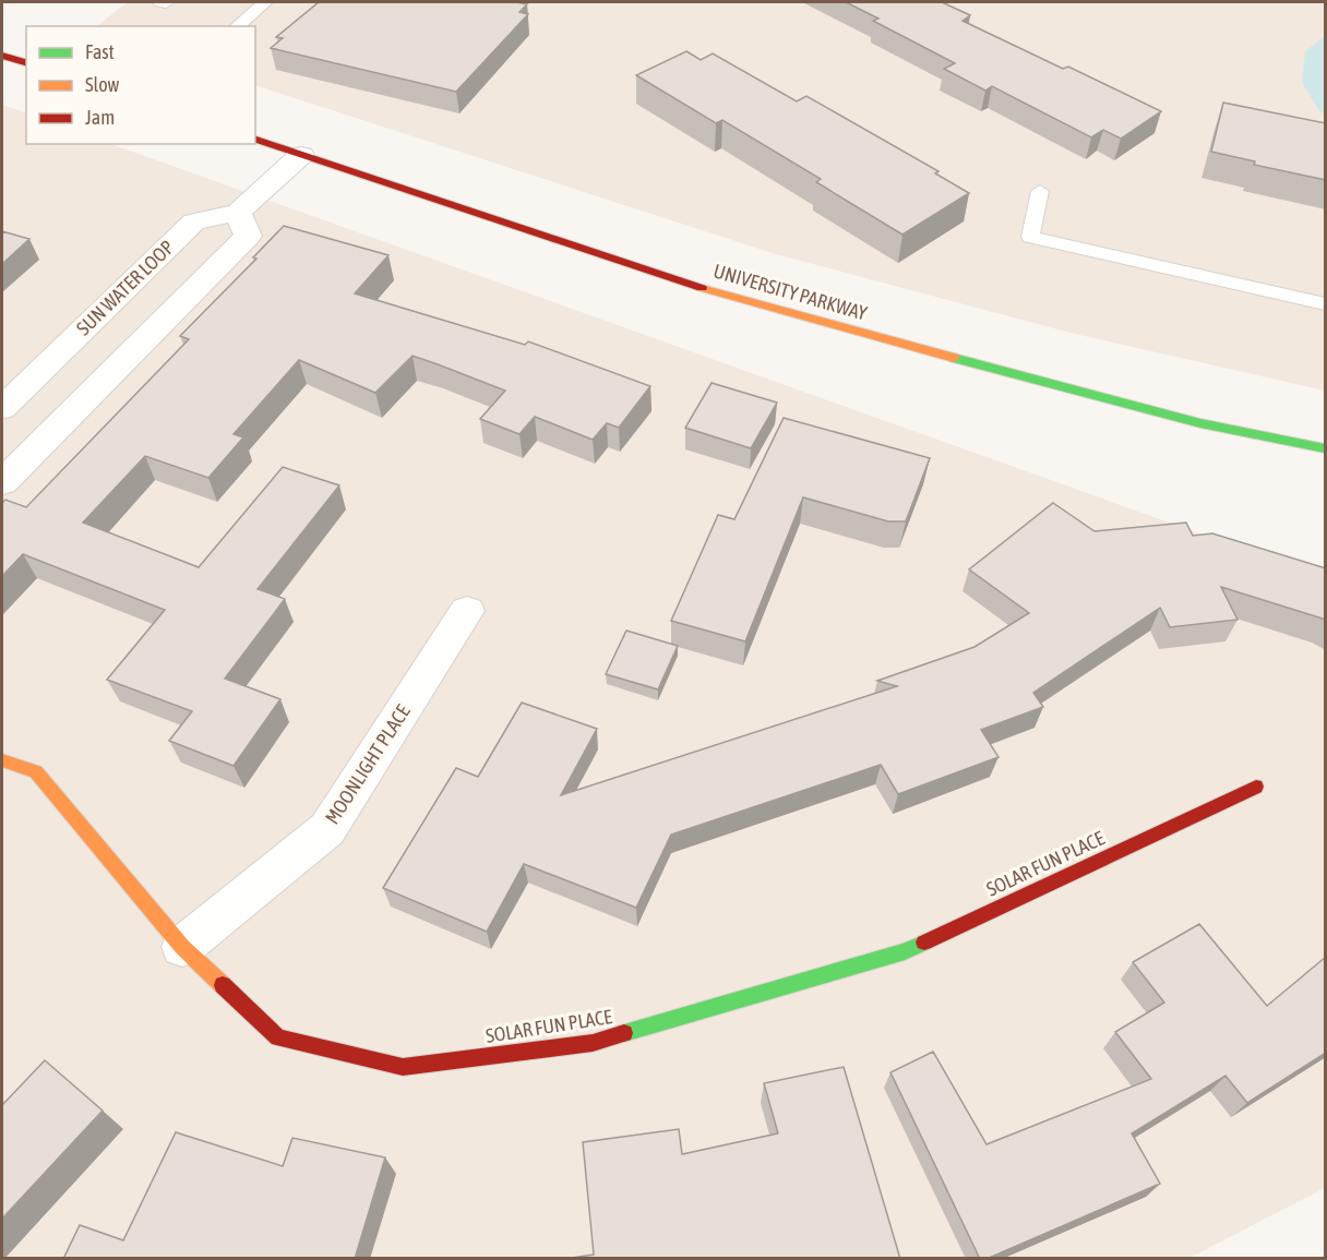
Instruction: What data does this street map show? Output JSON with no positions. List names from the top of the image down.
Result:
{
  "streets": {
    "main road": ["UNIVERSITY PARKWAY", "SOLAR FUN PLACE"],
    "street": ["SUN WATER LOOP", "MOONLIGHT PLACE"]
  },
  "crossings": [
    ["MOONLIGHT PLACE", "SOLAR FUN PLACE"]
  ],
  "legend": ["Fast", "Slow", "Jam"]
}
